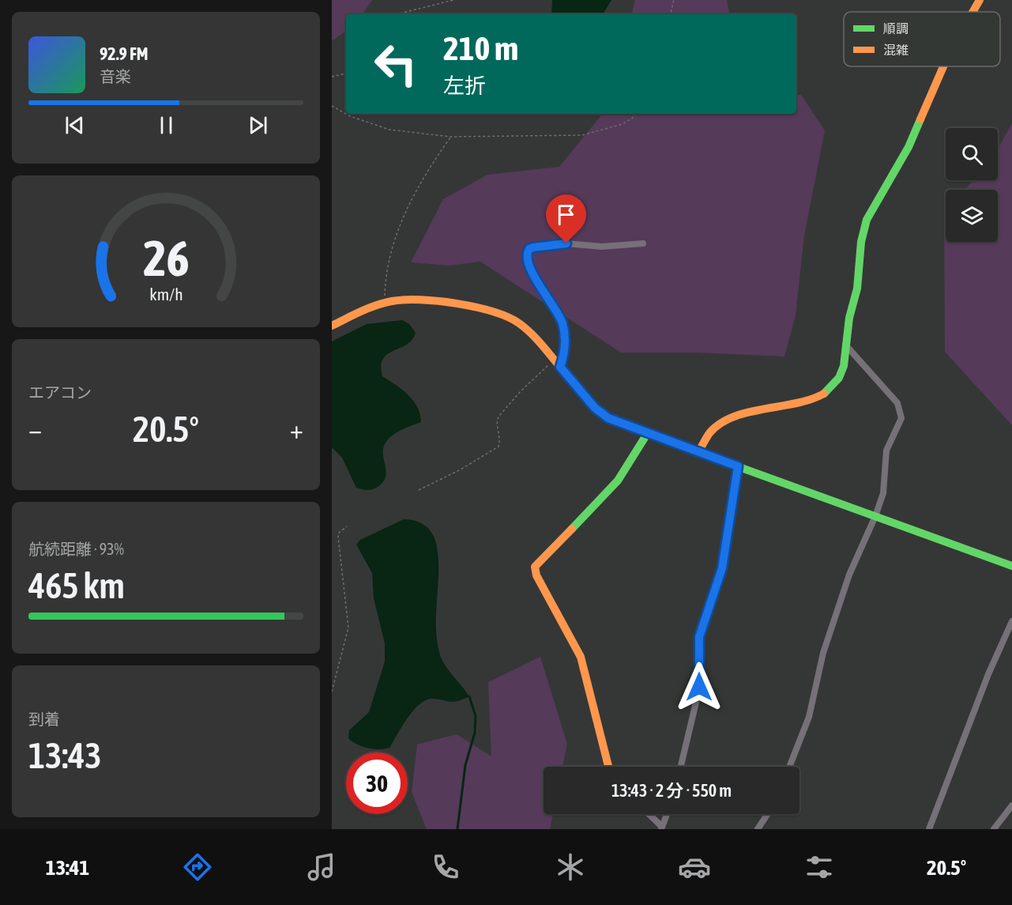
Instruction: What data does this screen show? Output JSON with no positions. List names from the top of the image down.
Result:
{
  "legend": ["順調", "混雑"],
  "page": {
    "turn": ["210 m", "左折"],
    "song": ["92.9 FM", "音楽"],
    "tile": [
      "エアコン",
      ["航続距離 · 93%", "465 km"],
      ["到着", "13:43"]
    ],
    "heat": ["−", "20.5°", "+"],
    "limit": "30",
    "trip": "13:43 · 2 分 · 550 m",
    "tabs": ["13:41", "20.5°"],
    "gauge": ["26", "km/h"]
  }
}
